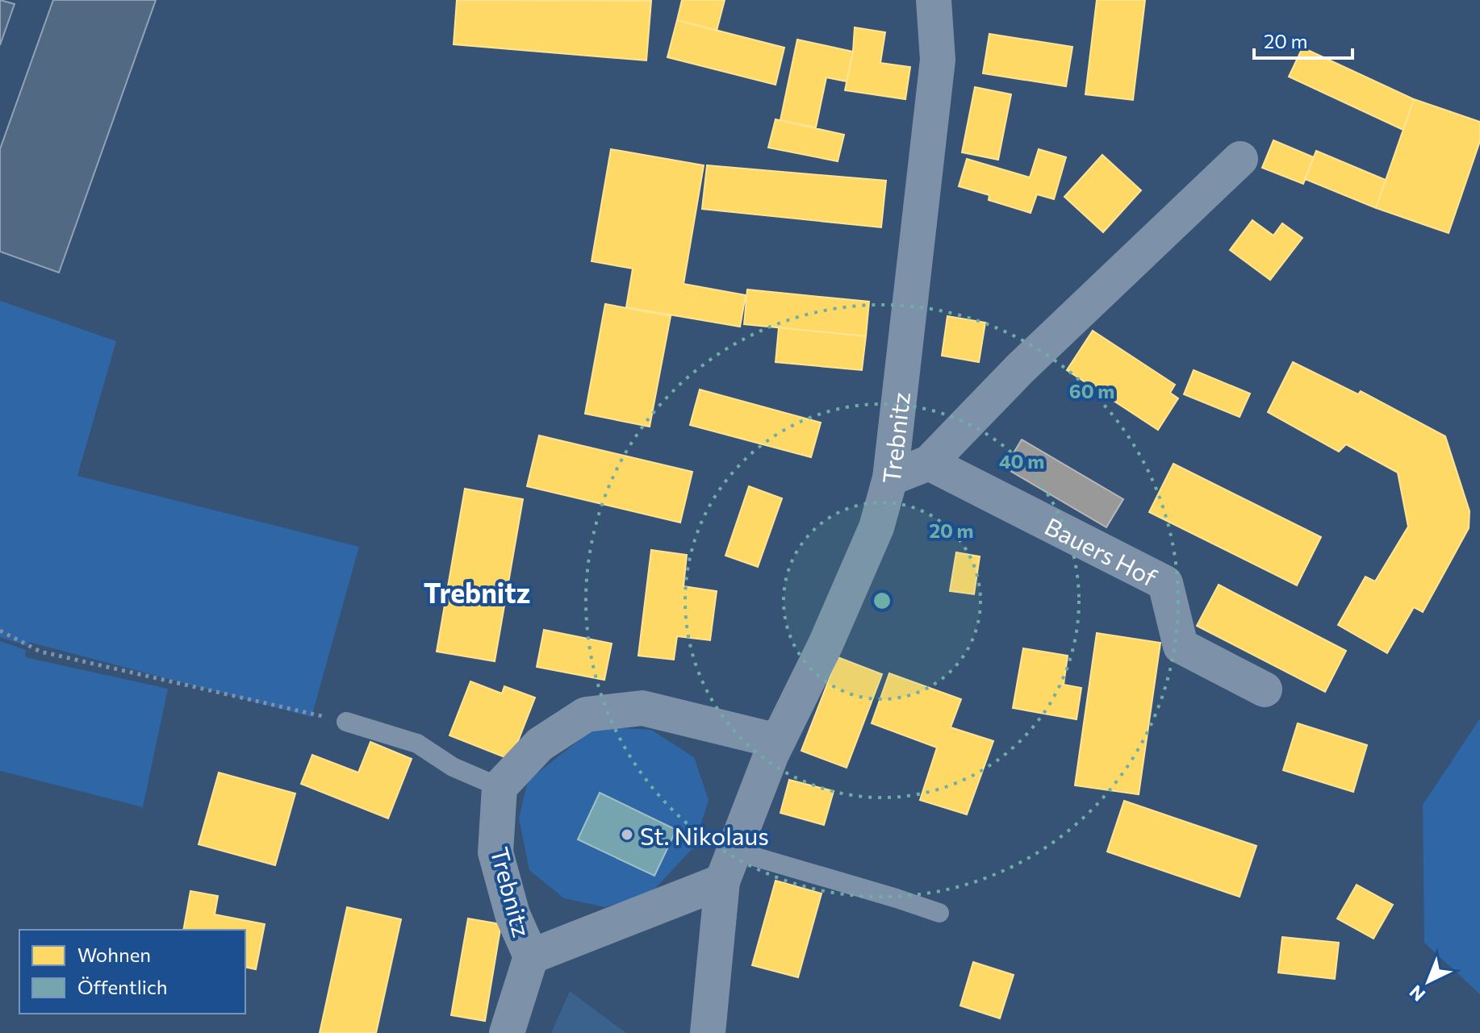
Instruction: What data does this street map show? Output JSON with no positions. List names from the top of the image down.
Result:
{
  "streets": {
    "street": ["Trebnitz", "Bauers Hof"]
  },
  "crossings": [
    ["Trebnitz", "Bauers Hof"]
  ],
  "districts": ["Trebnitz"],
  "places": ["St. Nikolaus"],
  "legend": ["Wohnen", "Öffentlich"],
  "scale_bar": "20 m",
  "north": "bottom left",
  "rings": ["60 m", "40 m", "20 m"]
}
